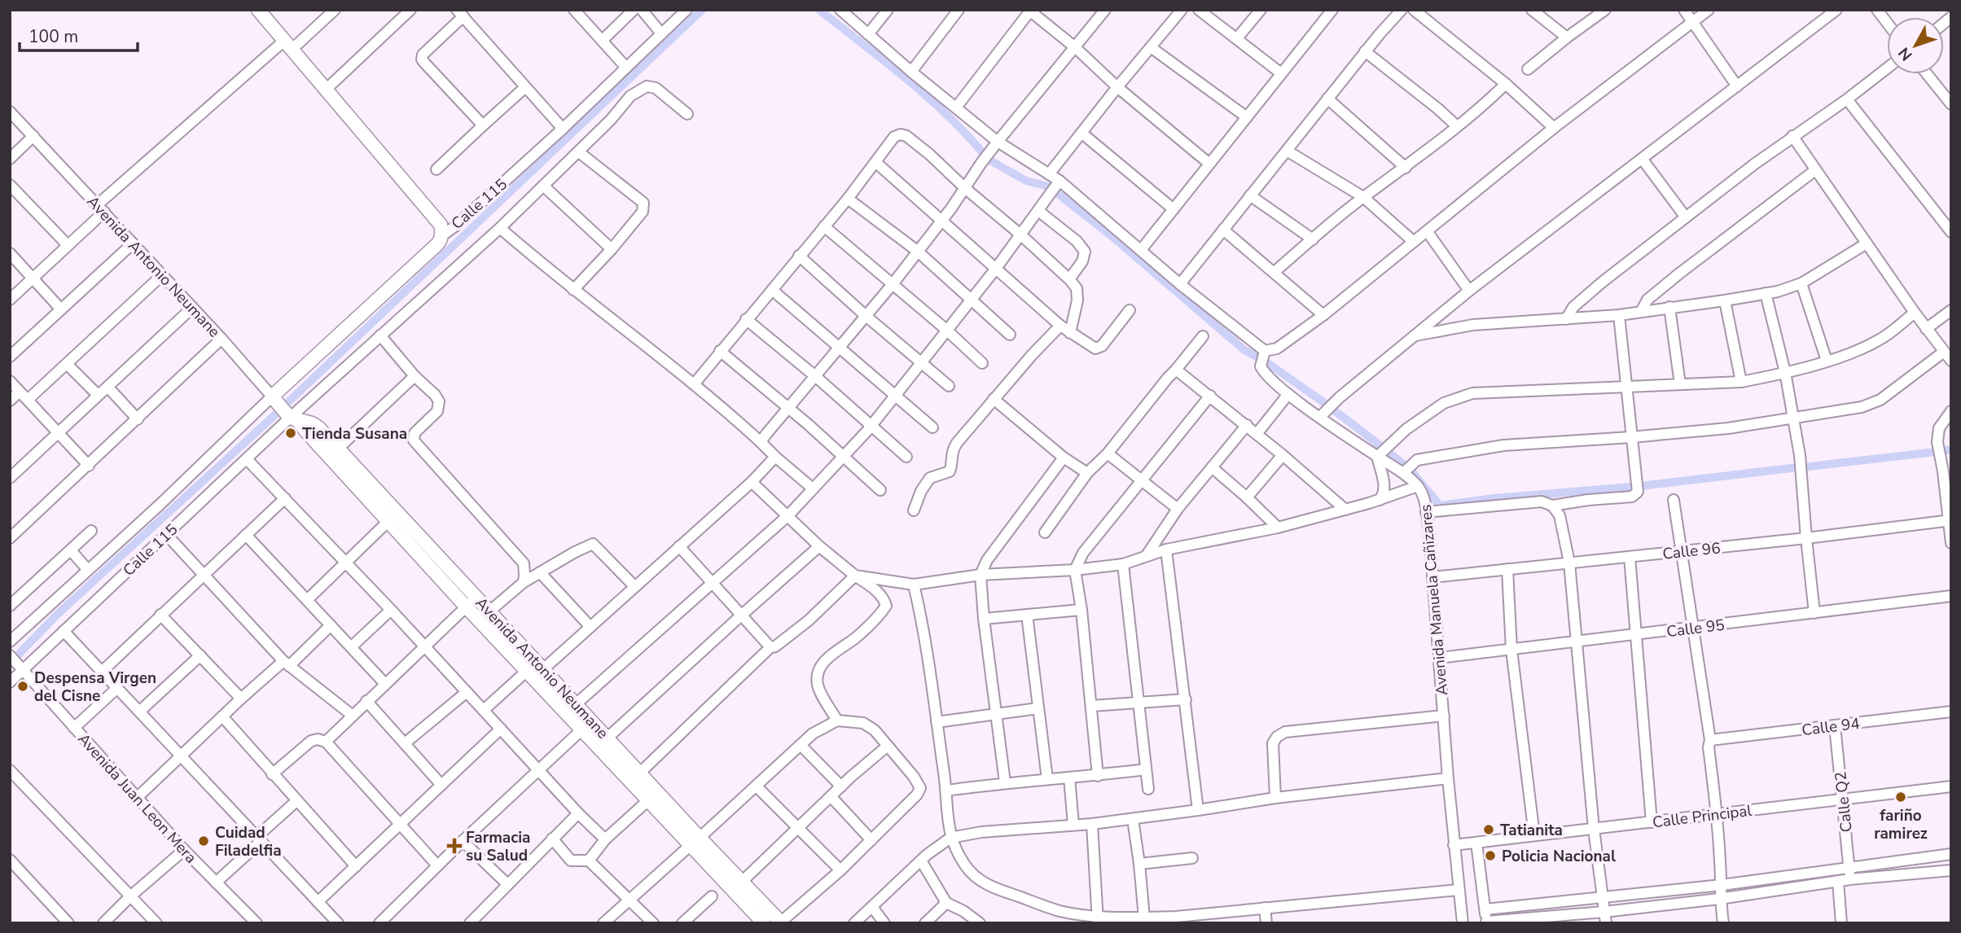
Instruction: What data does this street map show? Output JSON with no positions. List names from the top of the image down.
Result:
{
  "streets": {
    "street": [
      "Calle 115",
      "Avenida Antonio Neumane",
      "Calle 96",
      "Avenida Manuela Cañizares",
      "Calle 95",
      "Calle 94",
      "Avenida Juan Leon Mera",
      "Calle Q2",
      "Calle Principal"
    ]
  },
  "crossings": [
    ["Calle 115", "Avenida Antonio Neumane"],
    ["Calle 115", "Avenida Juan Leon Mera"],
    ["Calle 96", "Avenida Manuela Cañizares"],
    ["Avenida Manuela Cañizares", "Calle 95"],
    ["Avenida Manuela Cañizares", "Calle Principal"],
    ["Calle 94", "Calle Q2"],
    ["Calle Q2", "Calle Principal"]
  ],
  "places": {
    "other": [
      "Tienda Susana",
      "Despensa Virgen del Cisne",
      "fariño ramirez",
      "Tatianita",
      "Cuidad Filadelfia",
      "Policia Nacional"
    ],
    "health": ["Farmacia su Salud"]
  },
  "scale_bar": "100 m",
  "north": "bottom left"
}
